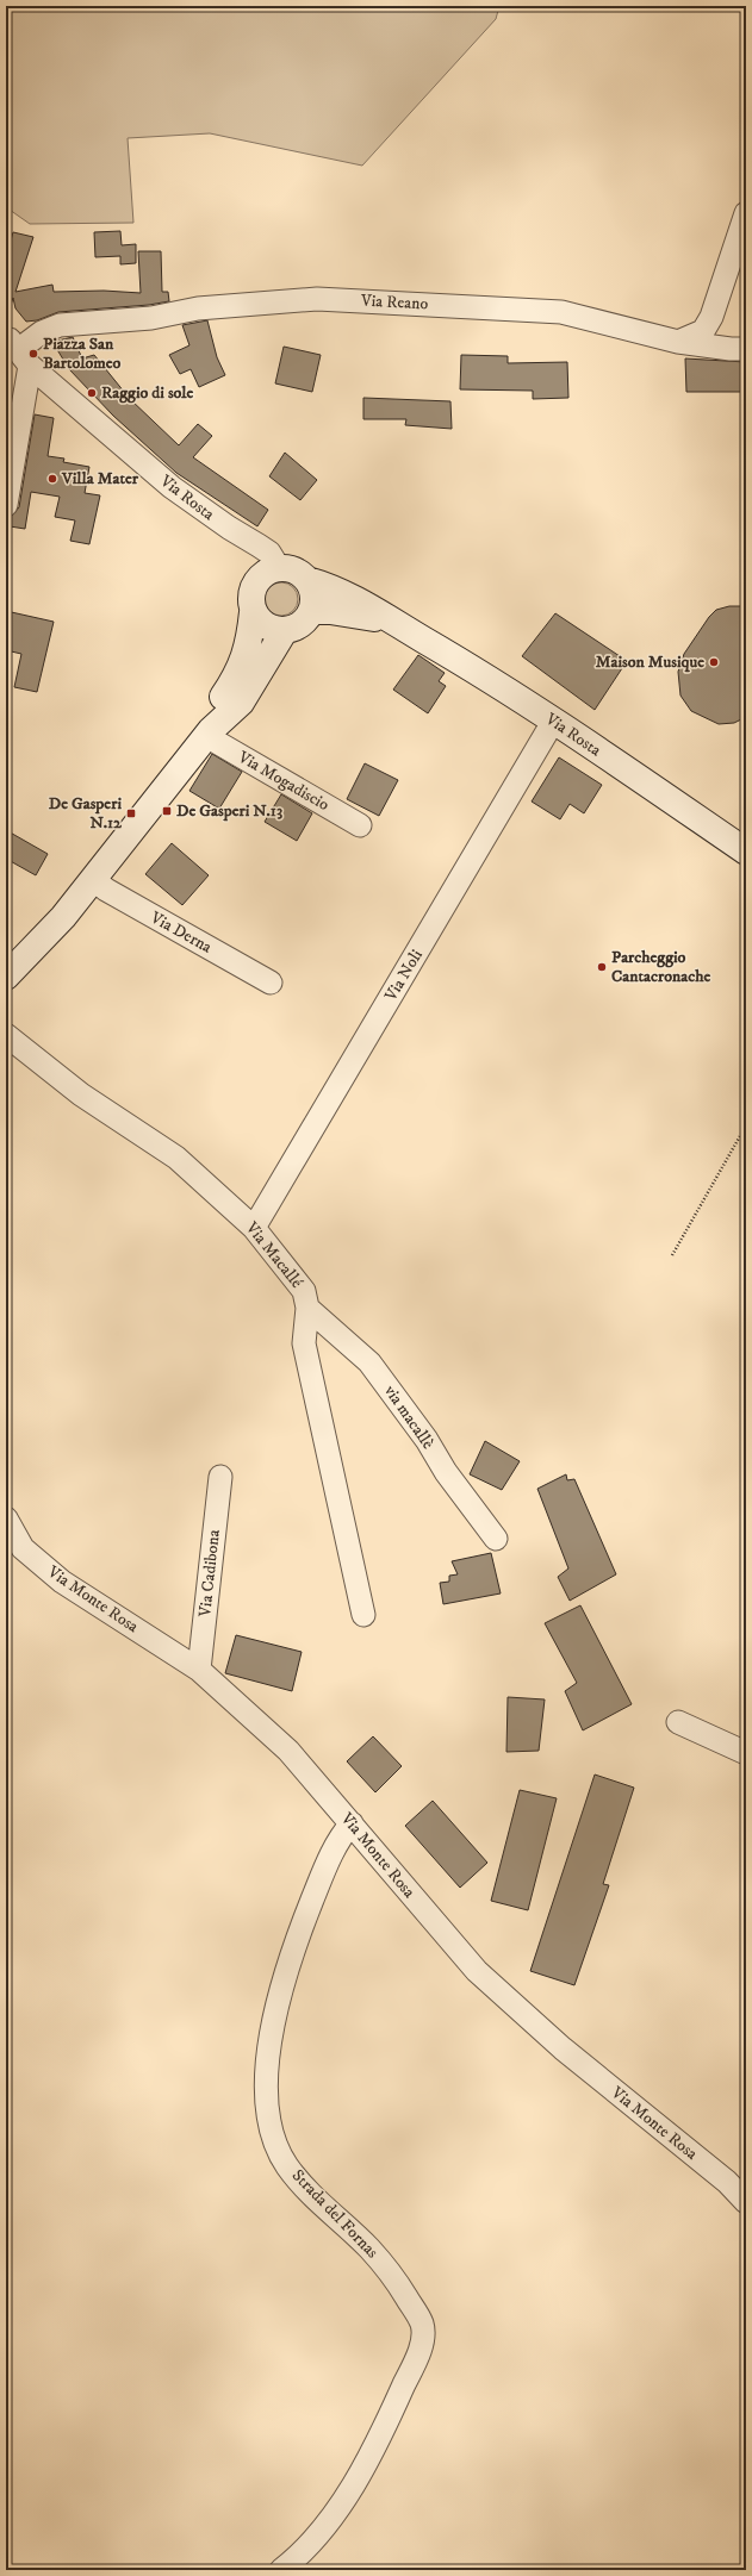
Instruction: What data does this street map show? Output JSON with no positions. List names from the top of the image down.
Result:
{
  "streets": {
    "street": [
      "Via Reano",
      "Via Rosta",
      "Via Mogadiscio",
      "Via Derna",
      "Via Noli",
      "Via Macallé",
      "via macallè",
      "Via Cadibona",
      "Via Monte Rosa",
      "Strada del Fornas"
    ]
  },
  "crossings": [
    ["Via Reano", "Via Rosta"],
    ["Via Rosta", "Via Noli"],
    ["Via Noli", "Via Macallé"],
    ["Via Macallé", "via macallè"],
    ["Via Cadibona", "Via Monte Rosa"],
    ["Via Monte Rosa", "Strada del Fornas"]
  ],
  "places": {
    "other": [
      "Piazza San Bartolomeo",
      "Raggio di sole",
      "Villa Mater",
      "Maison Musique",
      "Parcheggio Cantacronache"
    ],
    "transit": ["De Gasperi N.13", "De Gasperi N.12"]
  }
}
